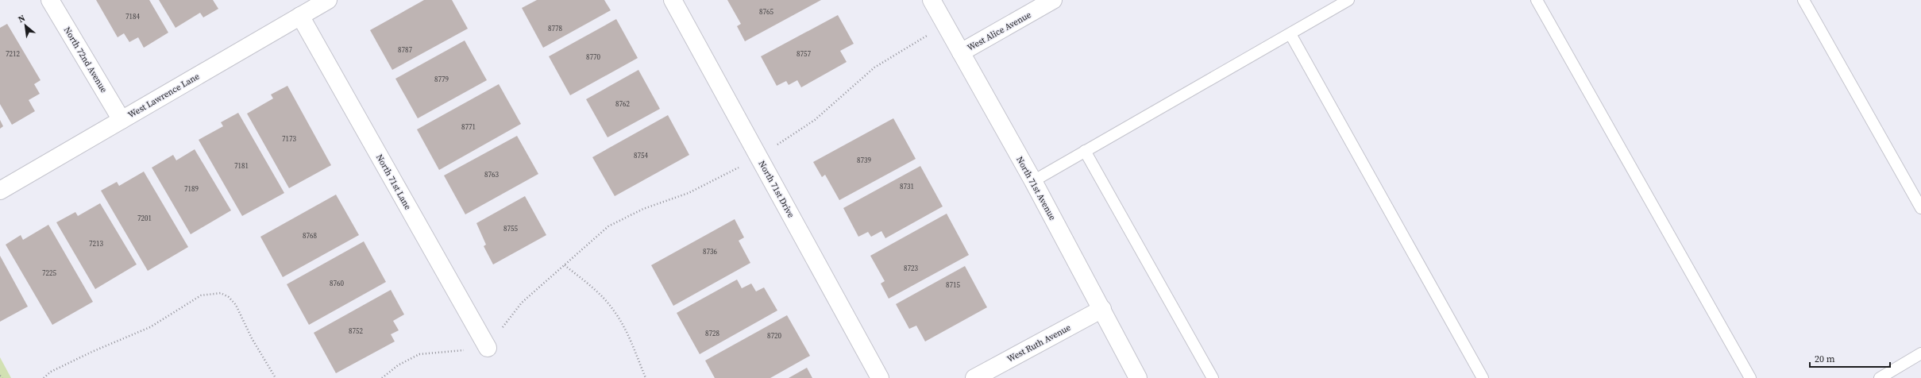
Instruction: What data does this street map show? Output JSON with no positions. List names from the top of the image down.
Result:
{
  "streets": {
    "street": [
      "West Alice Avenue",
      "North 72nd Avenue",
      "West Lawrence Lane",
      "North 71st Lane",
      "North 71st Avenue",
      "North 71st Drive",
      "West Ruth Avenue"
    ]
  },
  "crossings": [
    ["West Alice Avenue", "North 71st Avenue"],
    ["North 72nd Avenue", "West Lawrence Lane"],
    ["West Lawrence Lane", "North 71st Lane"],
    ["North 71st Avenue", "West Ruth Avenue"]
  ],
  "house_numbers": [
    "8765",
    "7184",
    "8778",
    "8787",
    "7212",
    "8757",
    "8770",
    "8779",
    "8762",
    "8771",
    "7173",
    "8754",
    "8739",
    "7181",
    "8763",
    "8731",
    "7189",
    "7201",
    "8755",
    "8768",
    "7213",
    "8736",
    "8723",
    "7225",
    "8760",
    "8715",
    "8752",
    "8728",
    "8720"
  ],
  "scale_bar": "20 m",
  "north": "top left"
}
